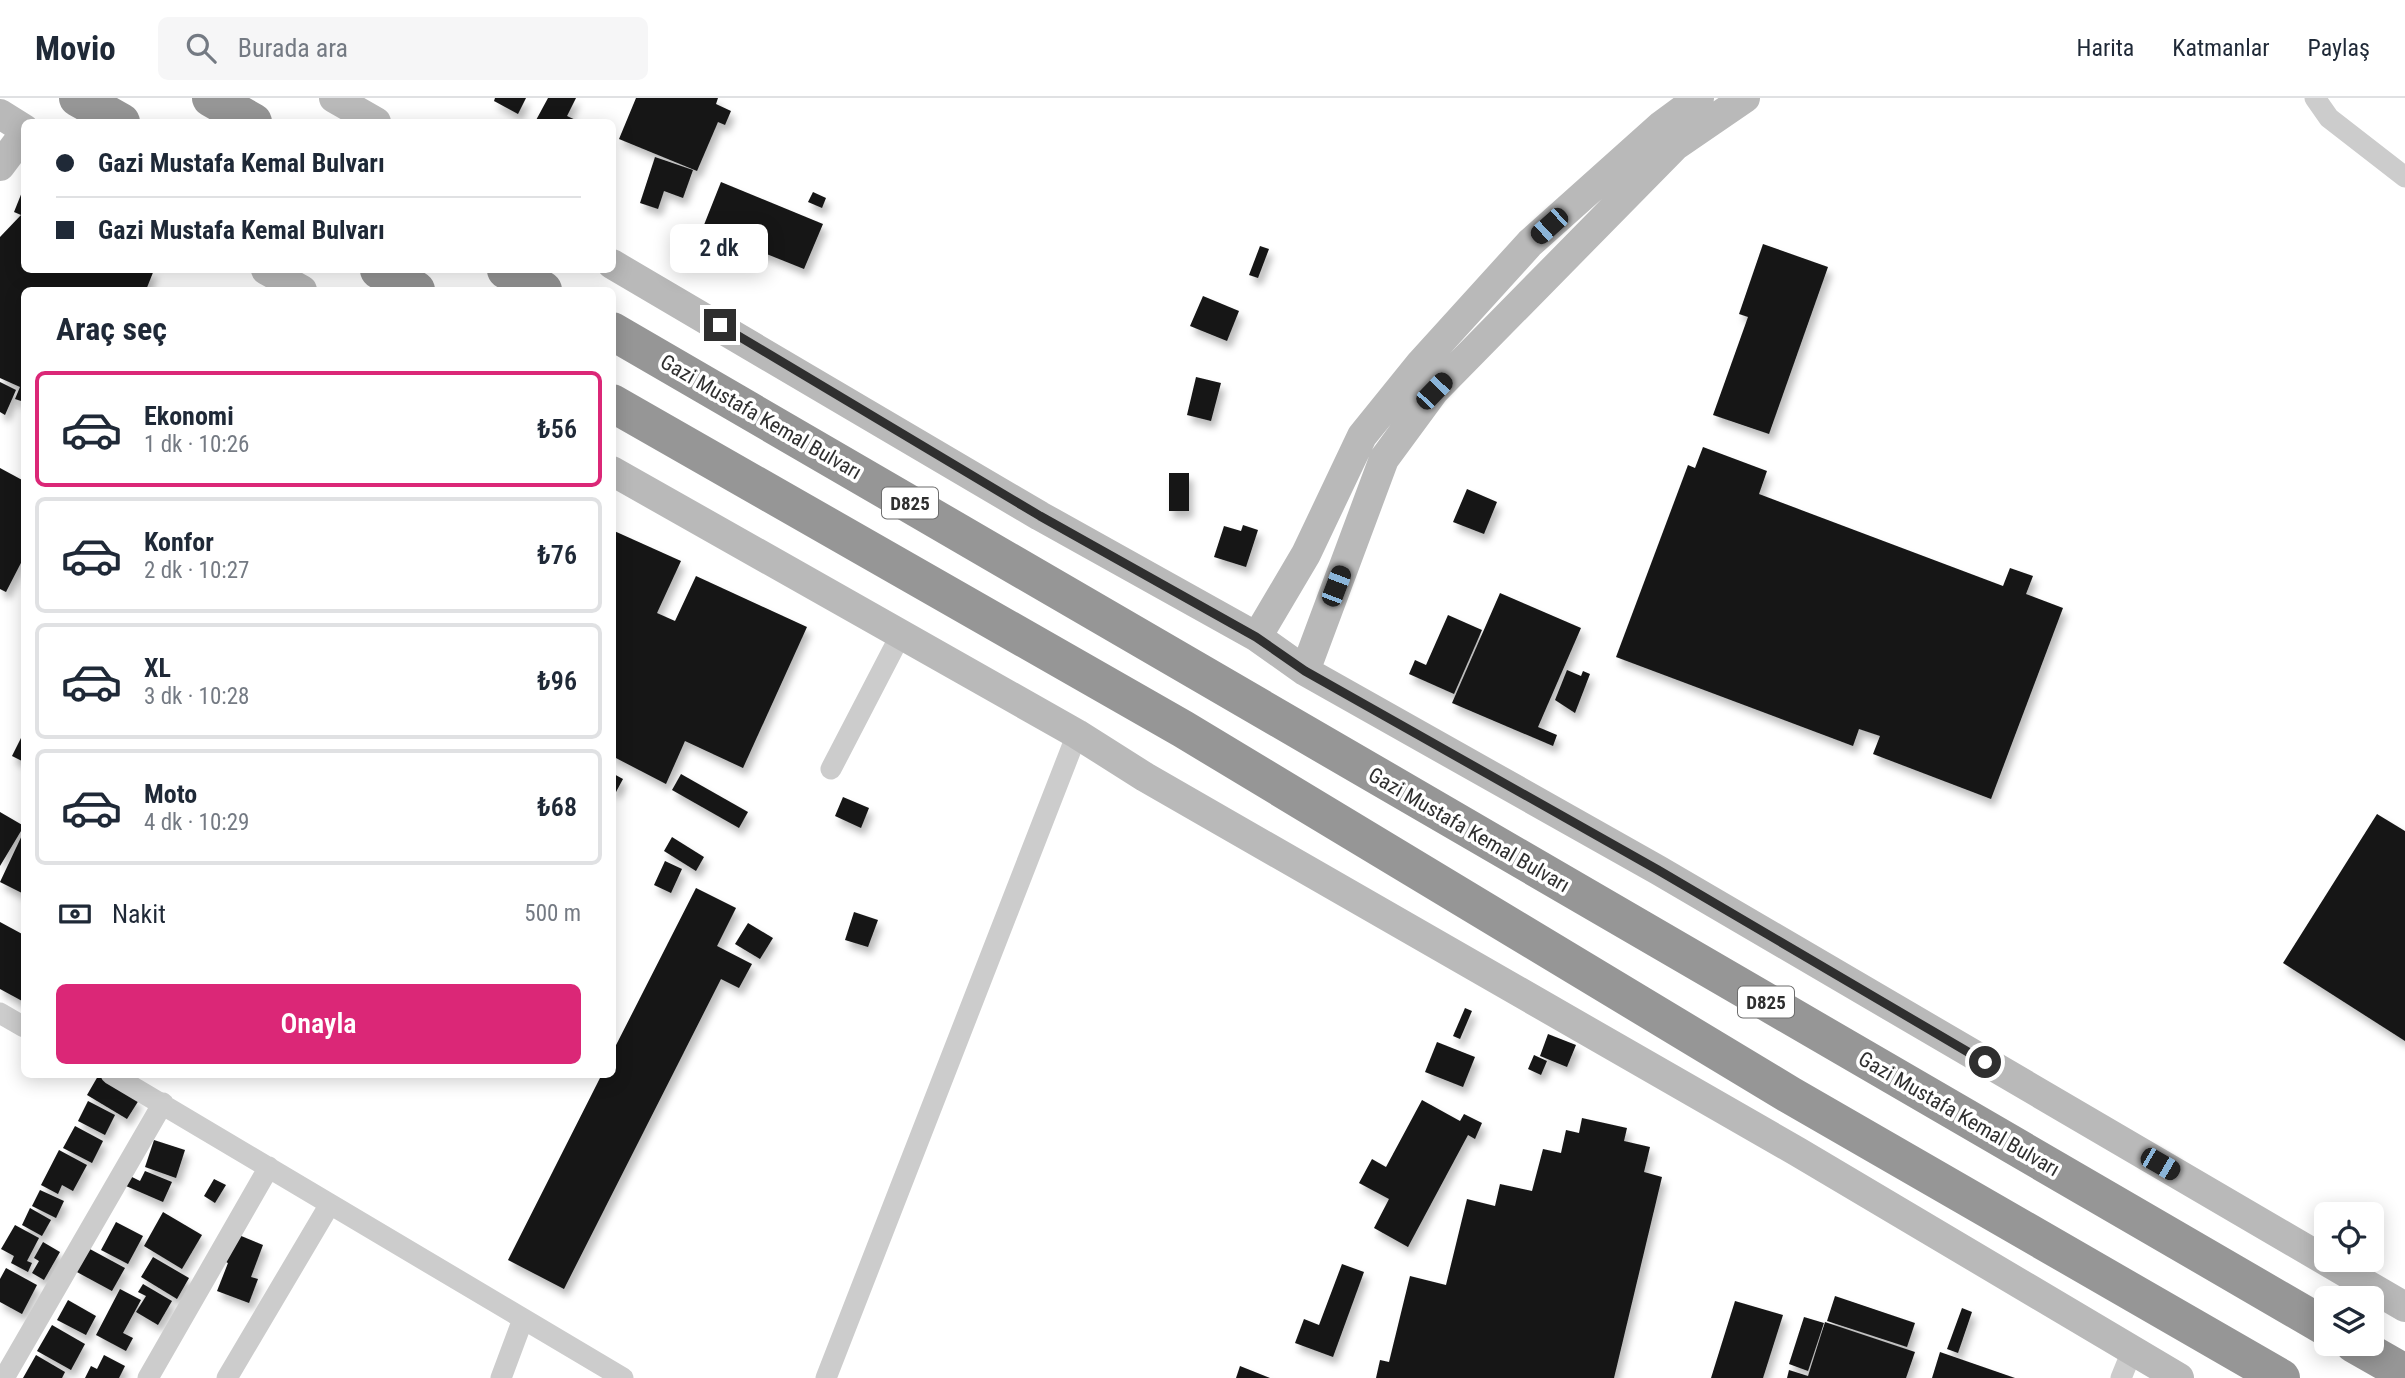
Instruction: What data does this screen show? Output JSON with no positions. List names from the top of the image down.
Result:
{
  "streets": {
    "highway": ["Gazi Mustafa Kemal Bulvarı", "D825"]
  },
  "page": {
    "header": "Movio",
    "search": "Burada ara",
    "nav": ["Harita", "Katmanlar", "Paylaş"],
    "banner": ["Gazi Mustafa Kemal Bulvarı", "Gazi Mustafa Kemal Bulvarı"],
    "bubble": "2 dk",
    "heading": "Araç seç",
    "list": [
      {
        "name": "Ekonomi",
        "note": "1 dk · 10:26",
        "value": "₺56"
      },
      {
        "name": "Konfor",
        "note": "2 dk · 10:27",
        "value": "₺76"
      },
      {
        "name": "XL",
        "note": "3 dk · 10:28",
        "value": "₺96"
      },
      {
        "name": "Moto",
        "note": "4 dk · 10:29",
        "value": "₺68"
      }
    ],
    "pay": ["Nakit", "500 m"],
    "buttons": "Onayla"
  }
}
